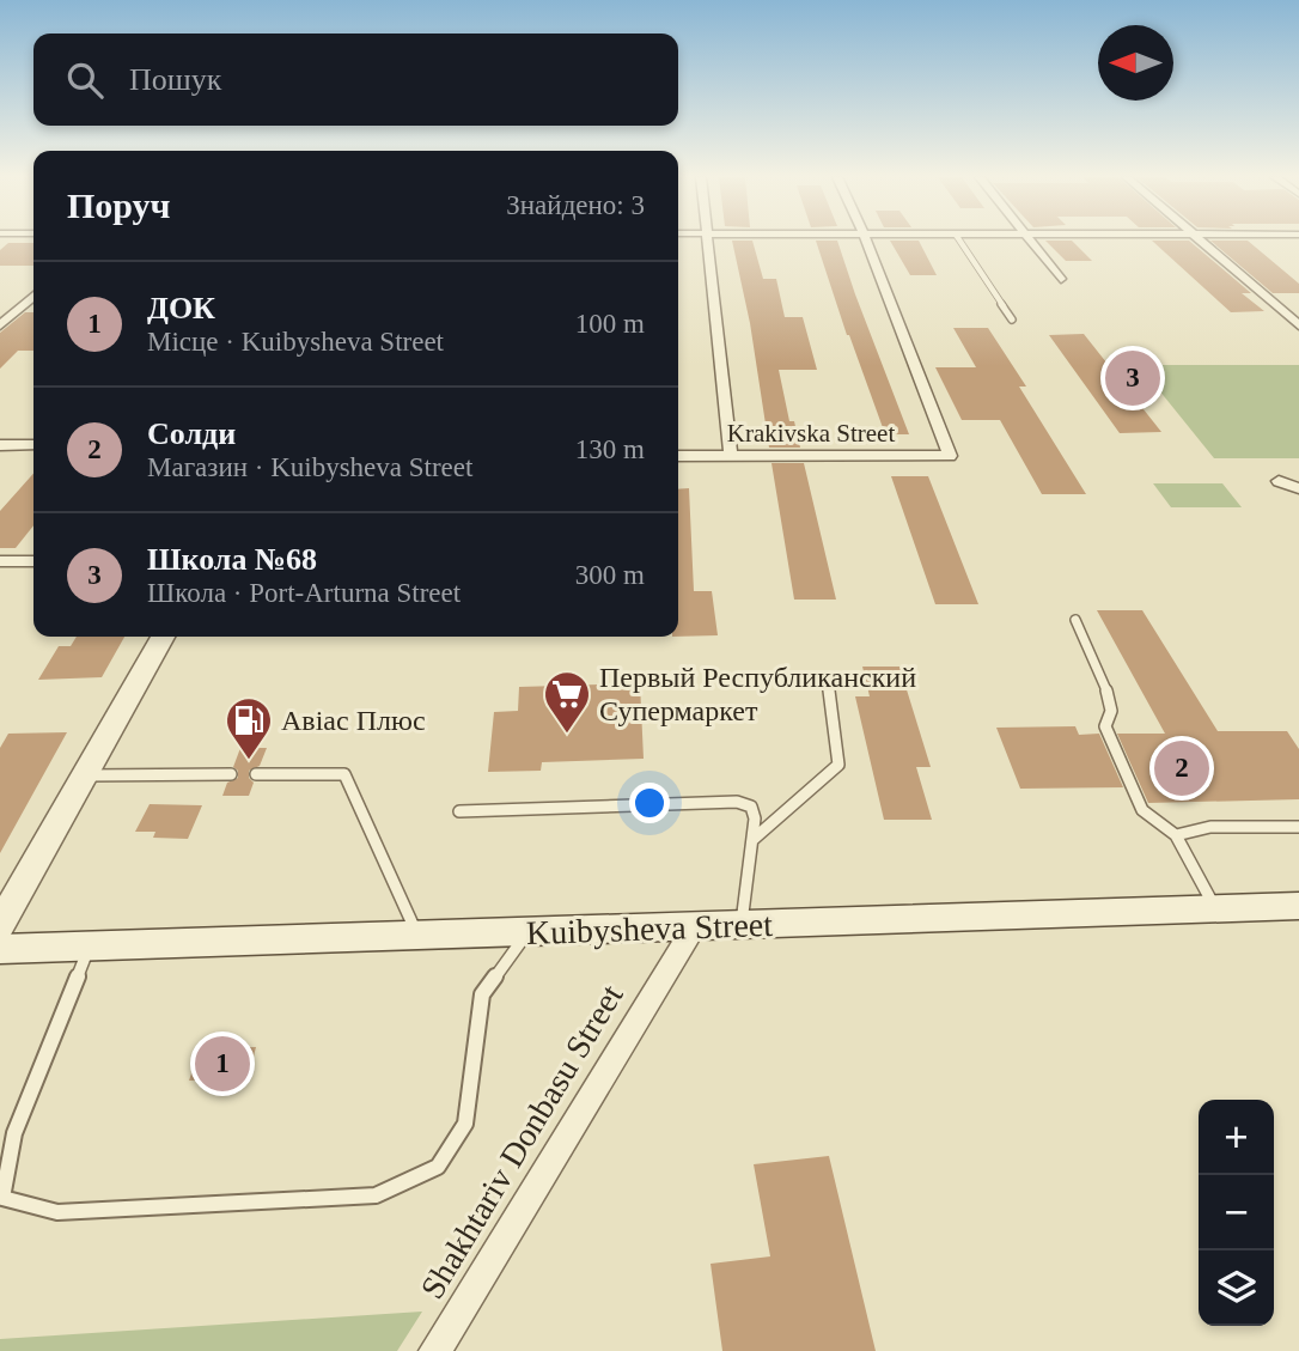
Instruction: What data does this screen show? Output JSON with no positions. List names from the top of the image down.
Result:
{
  "streets": {
    "main road": ["Kuibysheva Street"],
    "street": ["Krakivska Street", "Shakhtariv Donbasu Street"]
  },
  "crossings": [
    ["Kuibysheva Street", "Shakhtariv Donbasu Street"]
  ],
  "places": {
    "supermarket": ["Первый Республиканский Супермаркет"],
    "fuel station": ["Авіас Плюс"]
  },
  "north": "left",
  "page": {
    "search": "Пошук",
    "heading": ["Поруч", "Знайдено: 3"],
    "list": [
      {
        "mark": "1",
        "name": "ДОК",
        "note": "Місце · Kuibysheva Street",
        "value": "100 m"
      },
      {
        "mark": "2",
        "name": "Солди",
        "note": "Магазин · Kuibysheva Street",
        "value": "130 m"
      },
      {
        "mark": "3",
        "name": "Школа №68",
        "note": "Школа · Port-Arturna Street",
        "value": "300 m"
      }
    ],
    "pins": ["3", "2", "1"],
    "map_buttons": ["+", "−"]
  }
}
